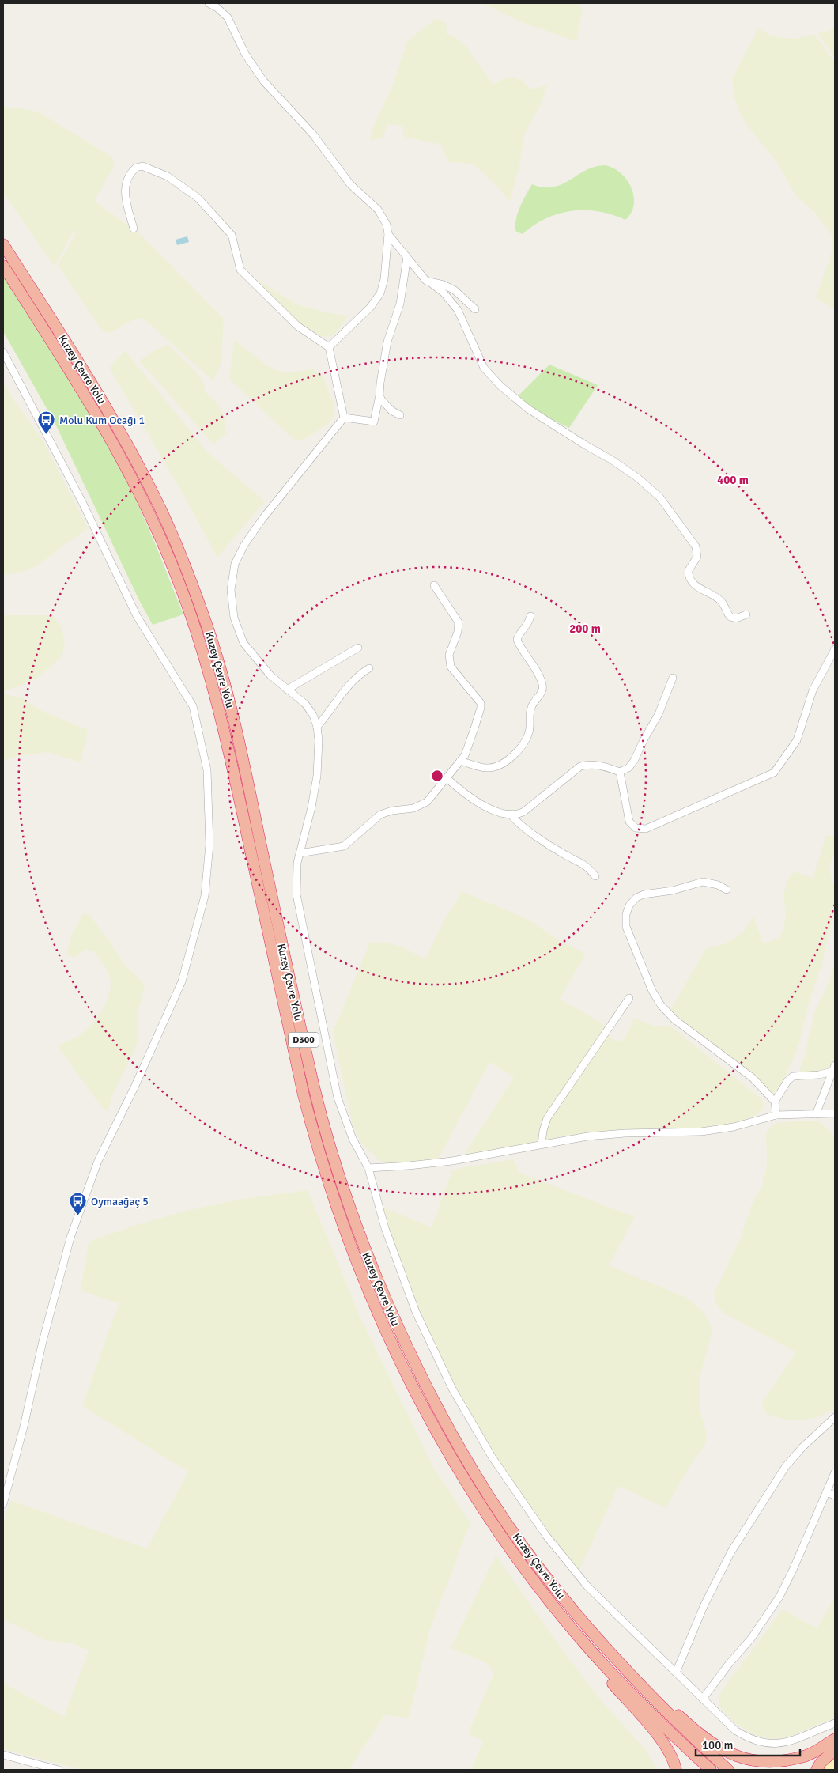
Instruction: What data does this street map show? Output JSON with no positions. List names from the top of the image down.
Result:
{
  "streets": {
    "highway": ["Kuzey Çevre Yolu", "D300"]
  },
  "places": {
    "bus stop": ["Molu Kum Ocağı 1", "Oymaağaç 5"]
  },
  "scale_bar": "100 m",
  "rings": ["400 m", "200 m"]
}
